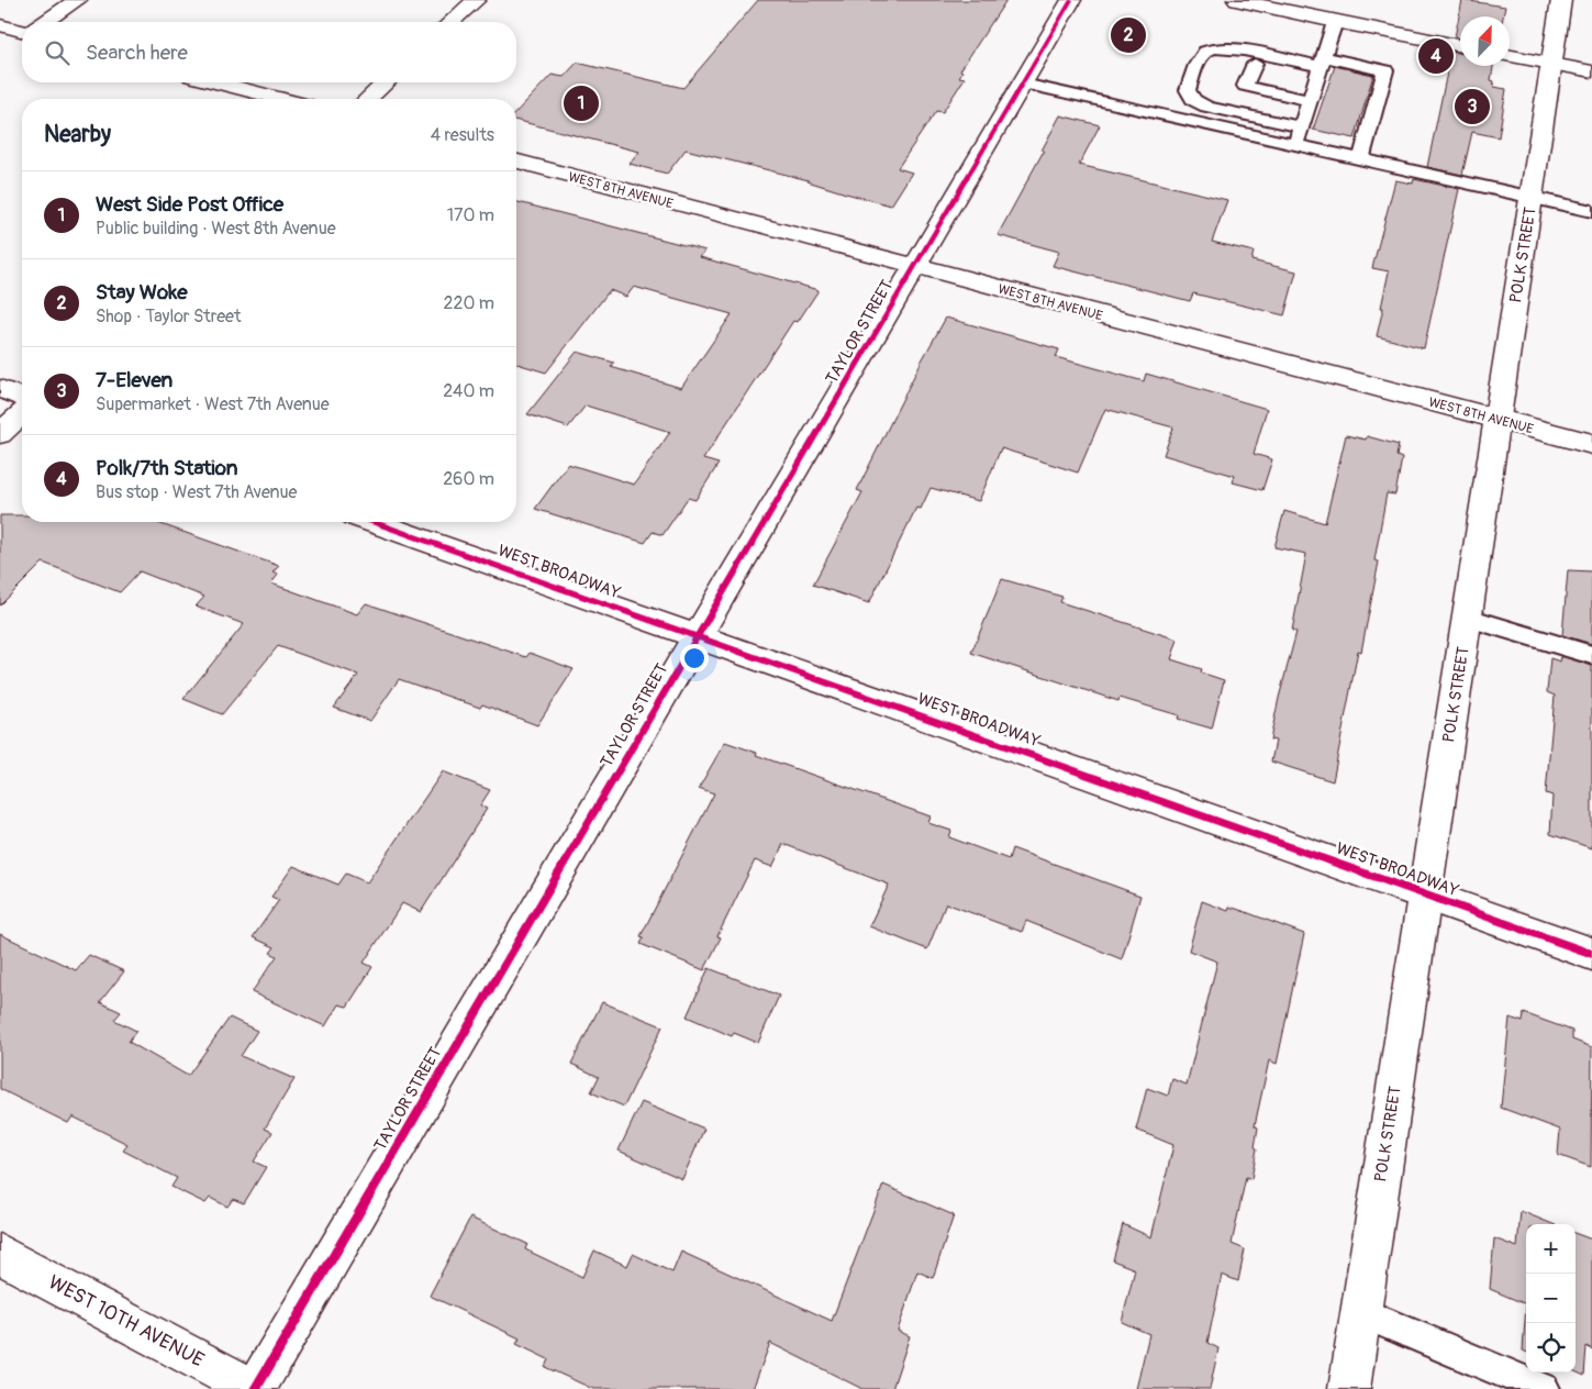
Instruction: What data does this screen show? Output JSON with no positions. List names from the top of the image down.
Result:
{
  "streets": {
    "street": [
      "WEST 8TH AVENUE",
      "POLK STREET",
      "TAYLOR STREET",
      "WEST BROADWAY",
      "WEST 10TH AVENUE"
    ]
  },
  "crossings": [
    ["WEST 8TH AVENUE", "POLK STREET"],
    ["WEST 8TH AVENUE", "TAYLOR STREET"],
    ["POLK STREET", "WEST BROADWAY"],
    ["TAYLOR STREET", "WEST BROADWAY"],
    ["TAYLOR STREET", "WEST 10TH AVENUE"]
  ],
  "north": "top right",
  "page": {
    "pins": [
      "2",
      "4",
      "1",
      "3"
    ],
    "search": "Search here",
    "heading": ["Nearby", "4 results"],
    "list": [
      {
        "mark": "1",
        "name": "West Side Post Office",
        "note": "Public building · West 8th Avenue",
        "value": "170 m"
      },
      {
        "mark": "2",
        "name": "Stay Woke",
        "note": "Shop · Taylor Street",
        "value": "220 m"
      },
      {
        "mark": "3",
        "name": "7-Eleven",
        "note": "Supermarket · West 7th Avenue",
        "value": "240 m"
      },
      {
        "mark": "4",
        "name": "Polk/7th Station",
        "note": "Bus stop · West 7th Avenue",
        "value": "260 m"
      }
    ],
    "map_buttons": ["+", "−"]
  }
}
